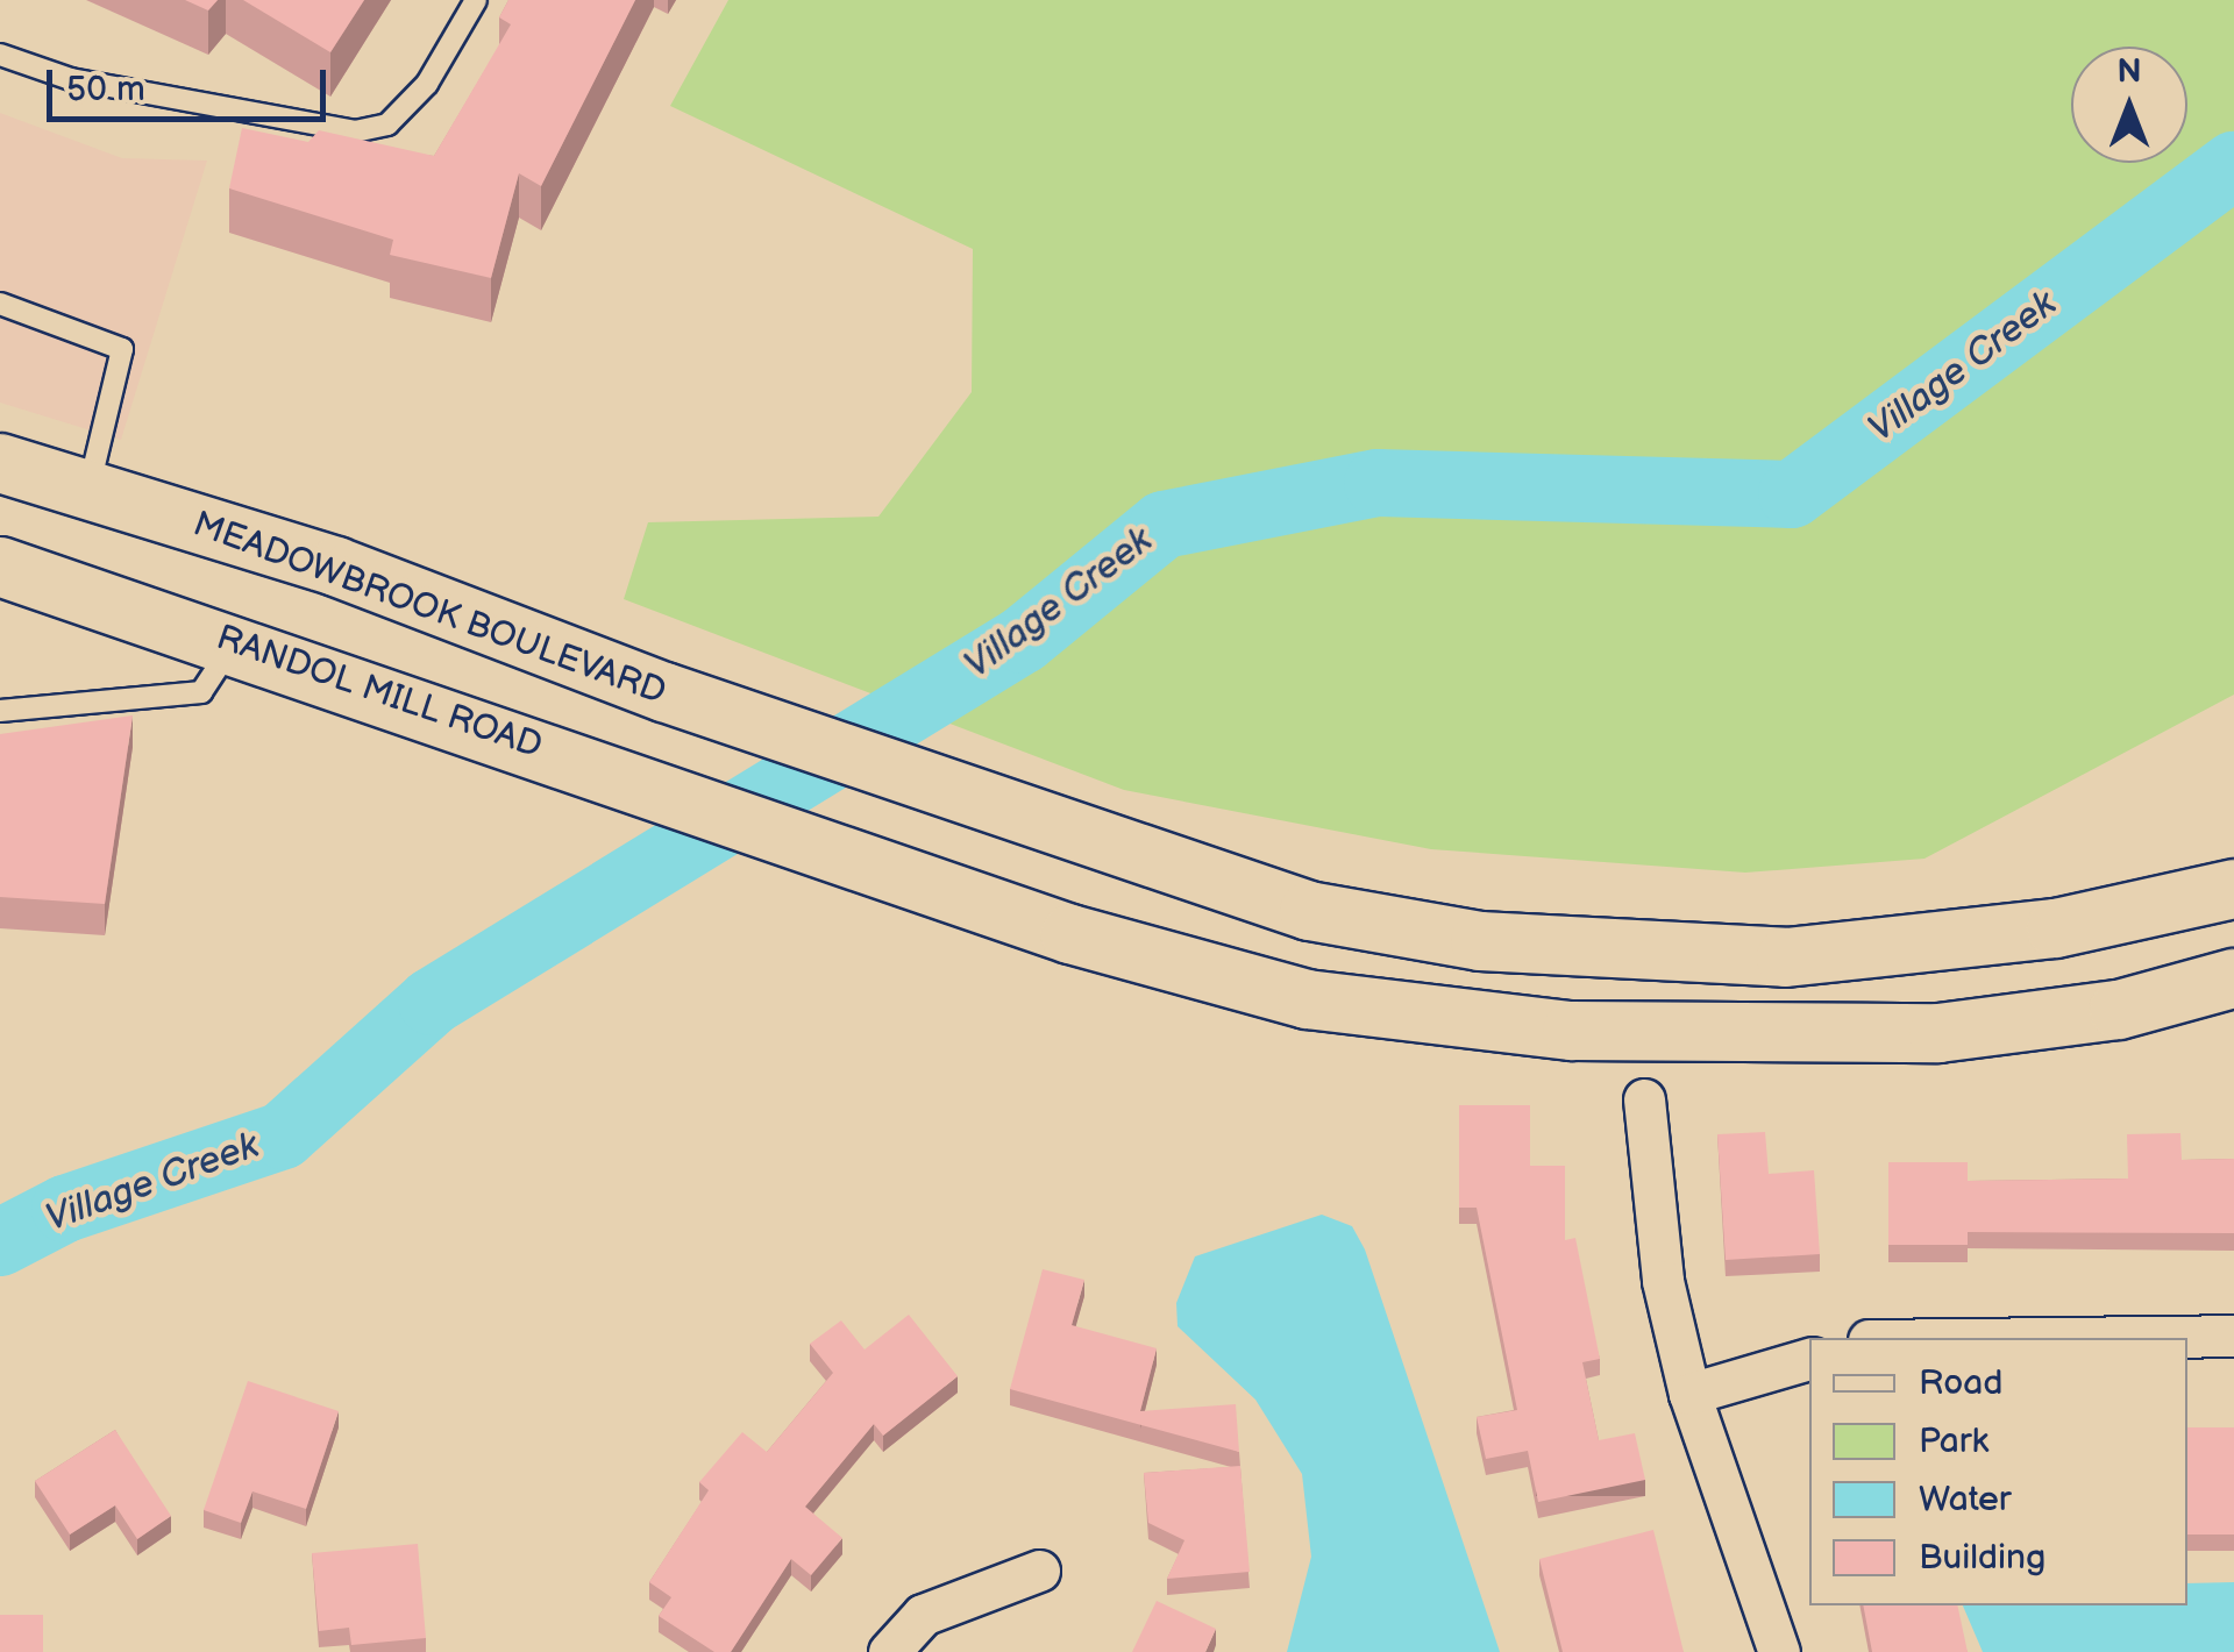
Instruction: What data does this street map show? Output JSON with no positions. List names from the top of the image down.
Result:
{
  "streets": {
    "main road": ["MEADOWBROOK BOULEVARD", "RANDOL MILL ROAD"]
  },
  "water": ["Village Creek"],
  "legend": [
    "Road",
    "Park",
    "Water",
    "Building"
  ],
  "scale_bar": "50 m",
  "north": "top"
}
